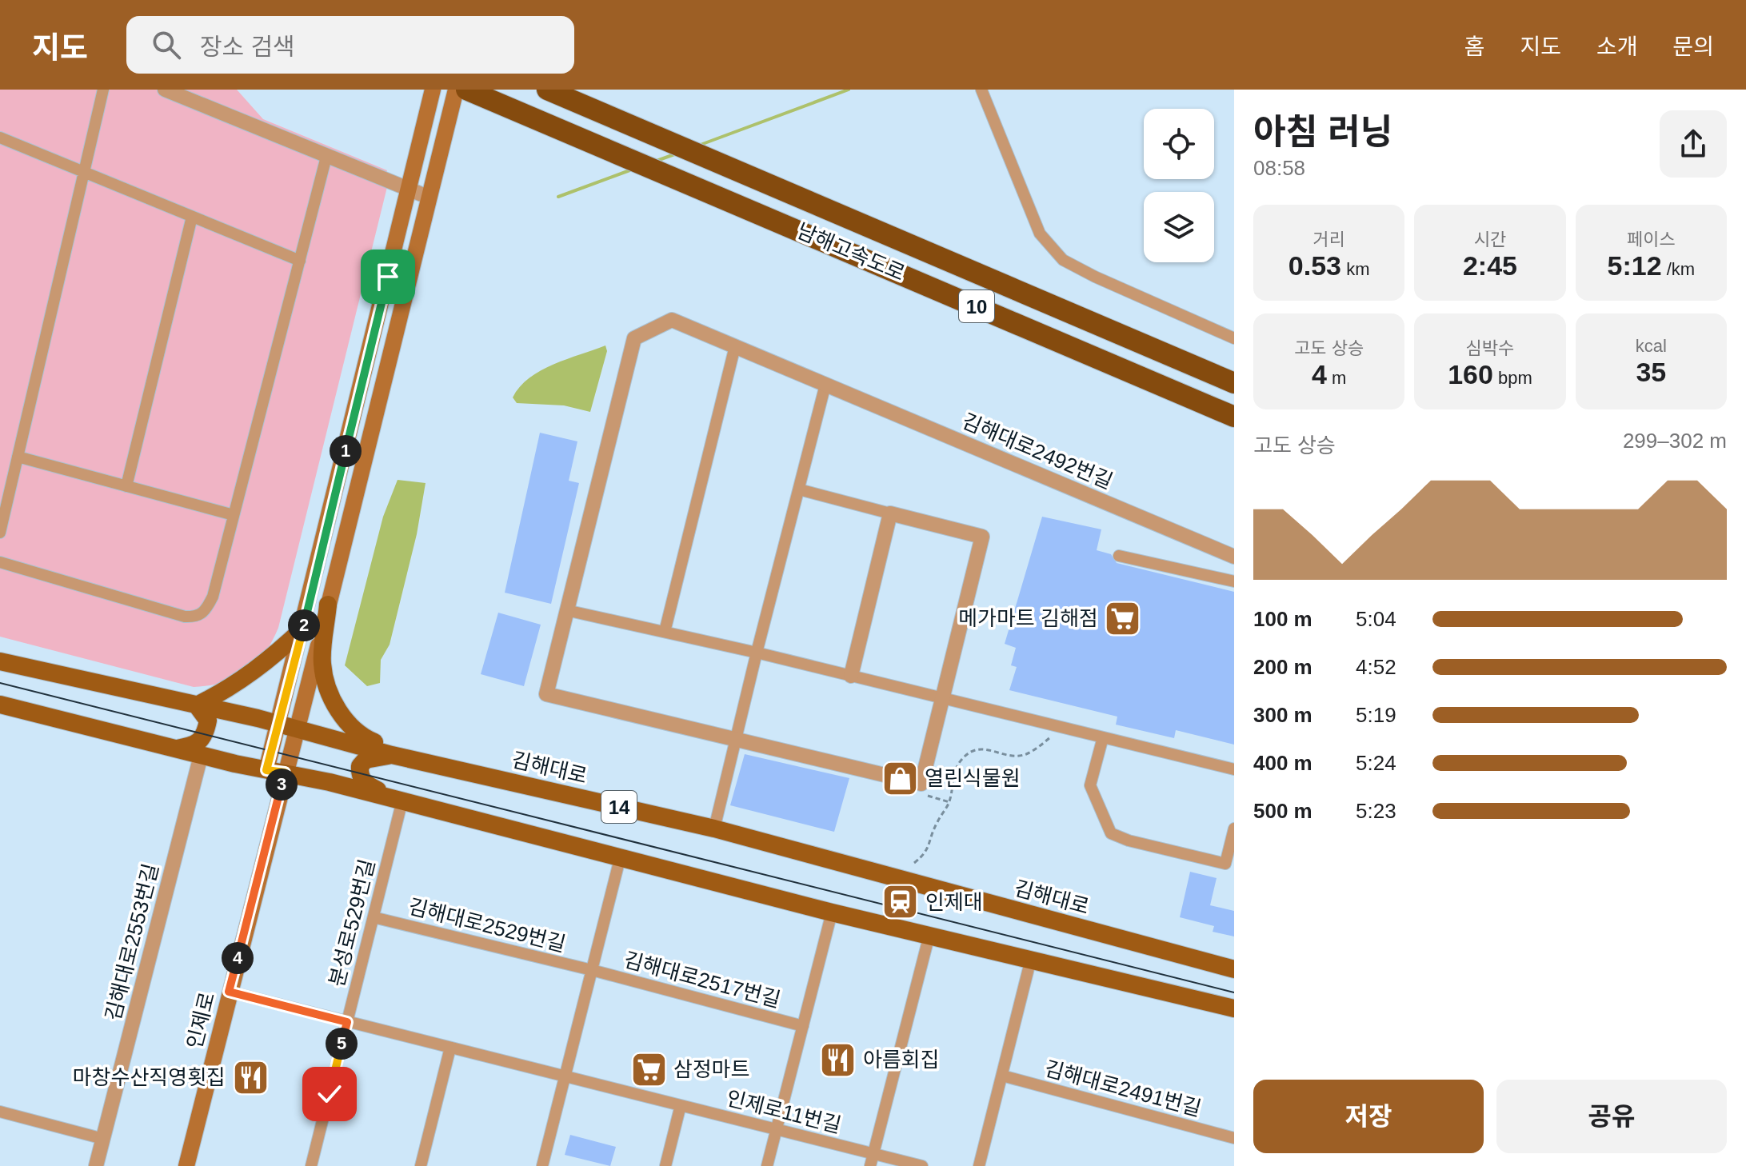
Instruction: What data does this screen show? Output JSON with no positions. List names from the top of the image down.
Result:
{
  "streets": {
    "highway": ["남해고속도로", "10"],
    "main road": ["김해대로", "14", "인제로"],
    "street": [
      "김해대로2492번길",
      "분성로529번길",
      "김해대로2529번길",
      "김해대로2553번길",
      "김해대로2517번길",
      "김해대로2491번길",
      "인제로11번길"
    ]
  },
  "crossings": [
    ["김해대로", "인제로"],
    ["14", "분성로529번길"],
    ["14", "김해대로2553번길"],
    ["14", "김해대로2517번길"],
    ["14", "인제로"],
    ["분성로529번길", "김해대로2529번길"],
    ["분성로529번길", "인제로11번길"],
    ["김해대로2529번길", "김해대로2517번길"],
    ["김해대로2517번길", "인제로11번길"],
    ["인제로", "인제로11번길"]
  ],
  "places": {
    "supermarket": ["메가마트 김해점", "삼정마트"],
    "shop": ["열린식물원"],
    "station": ["인제대"],
    "restaurant": ["아름회집", "마창수산직영횟집"]
  },
  "page": {
    "header": "지도",
    "search": "장소 검색",
    "nav": [
      "홈",
      "지도",
      "소개",
      "문의"
    ],
    "heading": ["아침 러닝", "08:58"],
    "stats": [
      ["거리", "0.53 km"],
      ["시간", "2:45"],
      ["페이스", "5:12 /km"],
      ["고도 상승", "4 m"],
      ["심박수", "160 bpm"],
      ["kcal", "35"]
    ],
    "chart": ["고도 상승", "299–302 m"],
    "pins": [
      "1",
      "2",
      "3",
      "4",
      "5"
    ],
    "list": [
      {
        "name": "100 m",
        "note": "5:04"
      },
      {
        "name": "200 m",
        "note": "4:52"
      },
      {
        "name": "300 m",
        "note": "5:19"
      },
      {
        "name": "400 m",
        "note": "5:24"
      },
      {
        "name": "500 m",
        "note": "5:23"
      }
    ],
    "buttons": ["저장", "공유"]
  }
}
